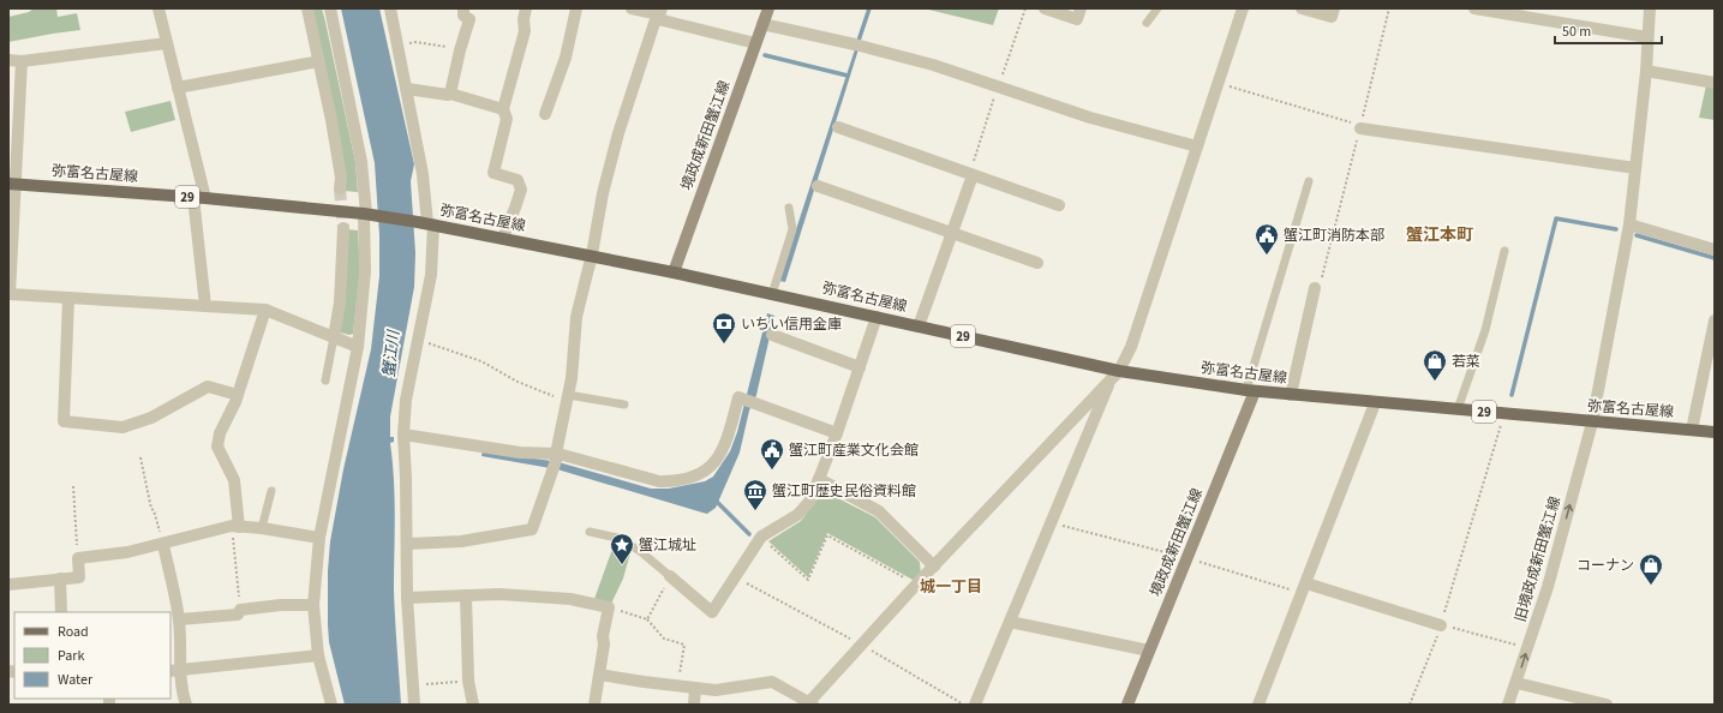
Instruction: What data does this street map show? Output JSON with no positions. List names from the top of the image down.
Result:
{
  "streets": {
    "main road": ["境政成新田蟹江線", "弥富名古屋線", "29"],
    "street": ["旧境政成新田蟹江線"]
  },
  "crossings": [
    ["境政成新田蟹江線", "弥富名古屋線"],
    ["弥富名古屋線", "旧境政成新田蟹江線"]
  ],
  "one_way": ["旧境政成新田蟹江線"],
  "districts": ["蟹江本町", "城一丁目"],
  "water": ["蟹江川"],
  "places": {
    "public building": ["蟹江町消防本部", "蟹江町産業文化会館"],
    "bank": ["いちい信用金庫"],
    "shop": ["若菜", "コーナン"],
    "museum": ["蟹江町歴史民俗資料館"],
    "place": ["蟹江城址"]
  },
  "legend": ["Road", "Park", "Water"],
  "scale_bar": "50 m"
}
